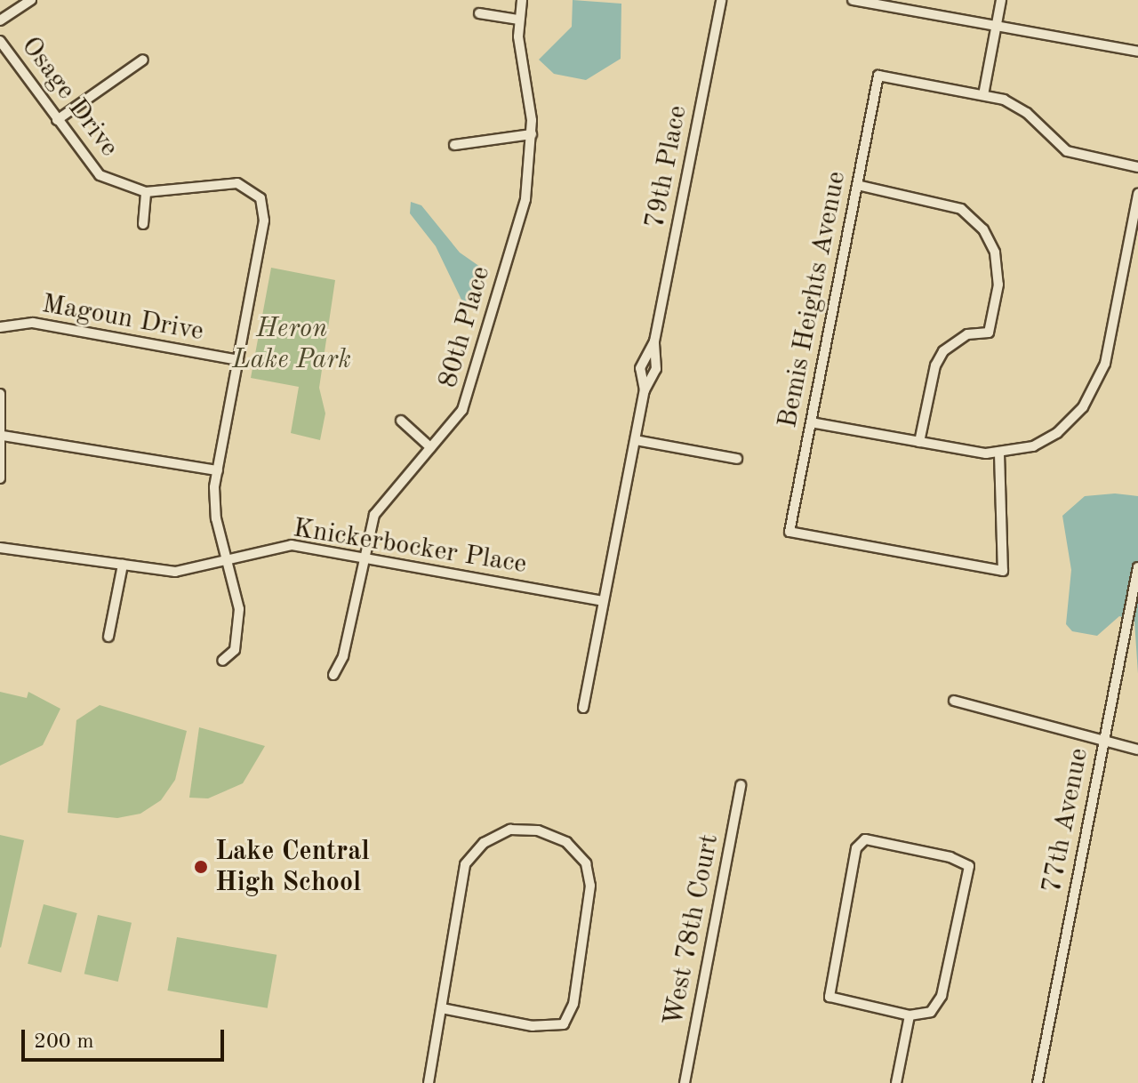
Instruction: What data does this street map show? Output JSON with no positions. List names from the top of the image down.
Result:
{
  "streets": {
    "street": [
      "Osage Drive",
      "79th Place",
      "Bemis Heights Avenue",
      "Magoun Drive",
      "80th Place",
      "Knickerbocker Place",
      "77th Avenue",
      "West 78th Court"
    ]
  },
  "crossings": [
    ["Osage Drive", "Magoun Drive"],
    ["Osage Drive", "Knickerbocker Place"],
    ["79th Place", "Knickerbocker Place"],
    ["80th Place", "Knickerbocker Place"]
  ],
  "parks": ["Heron Lake Park"],
  "places": ["Lake Central High School"],
  "scale_bar": "200 m"
}
